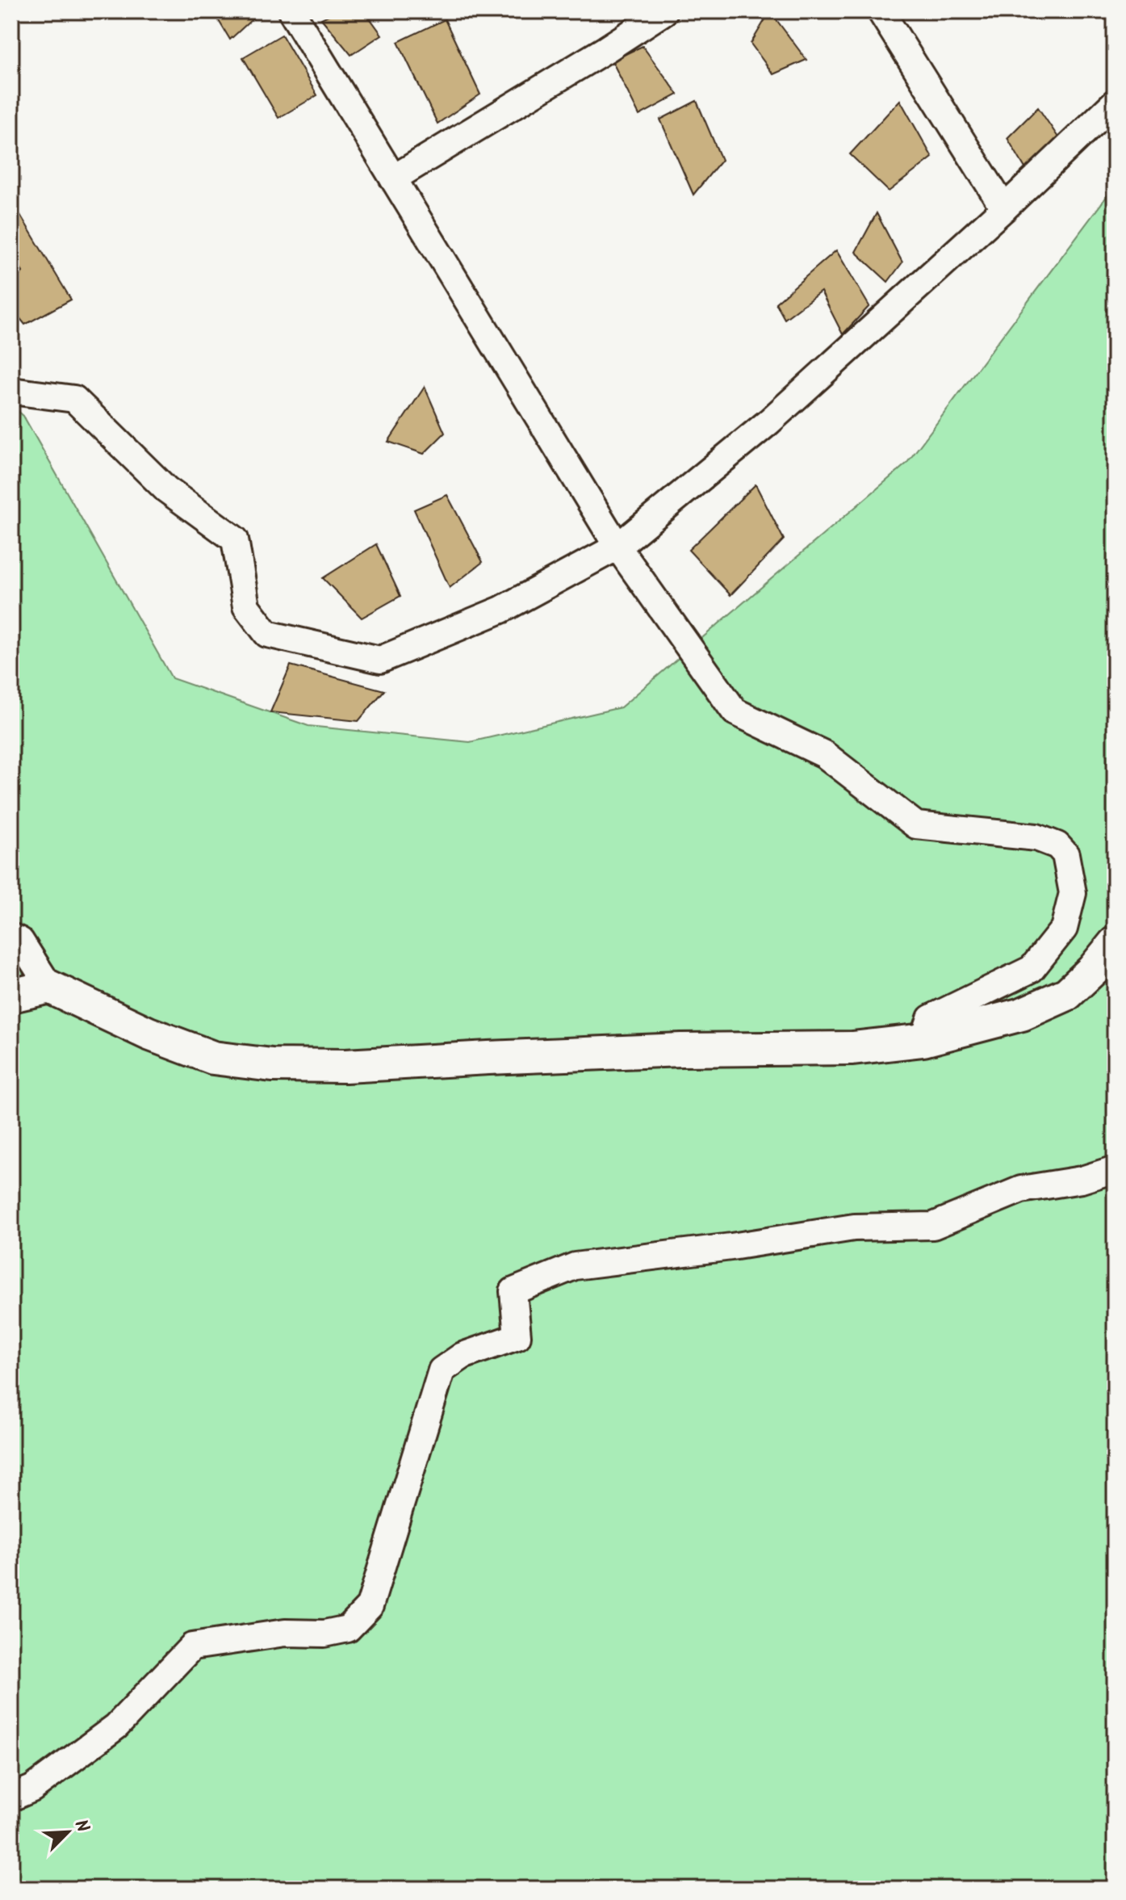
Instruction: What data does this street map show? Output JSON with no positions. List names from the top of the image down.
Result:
{
  "north": "top right"
}
